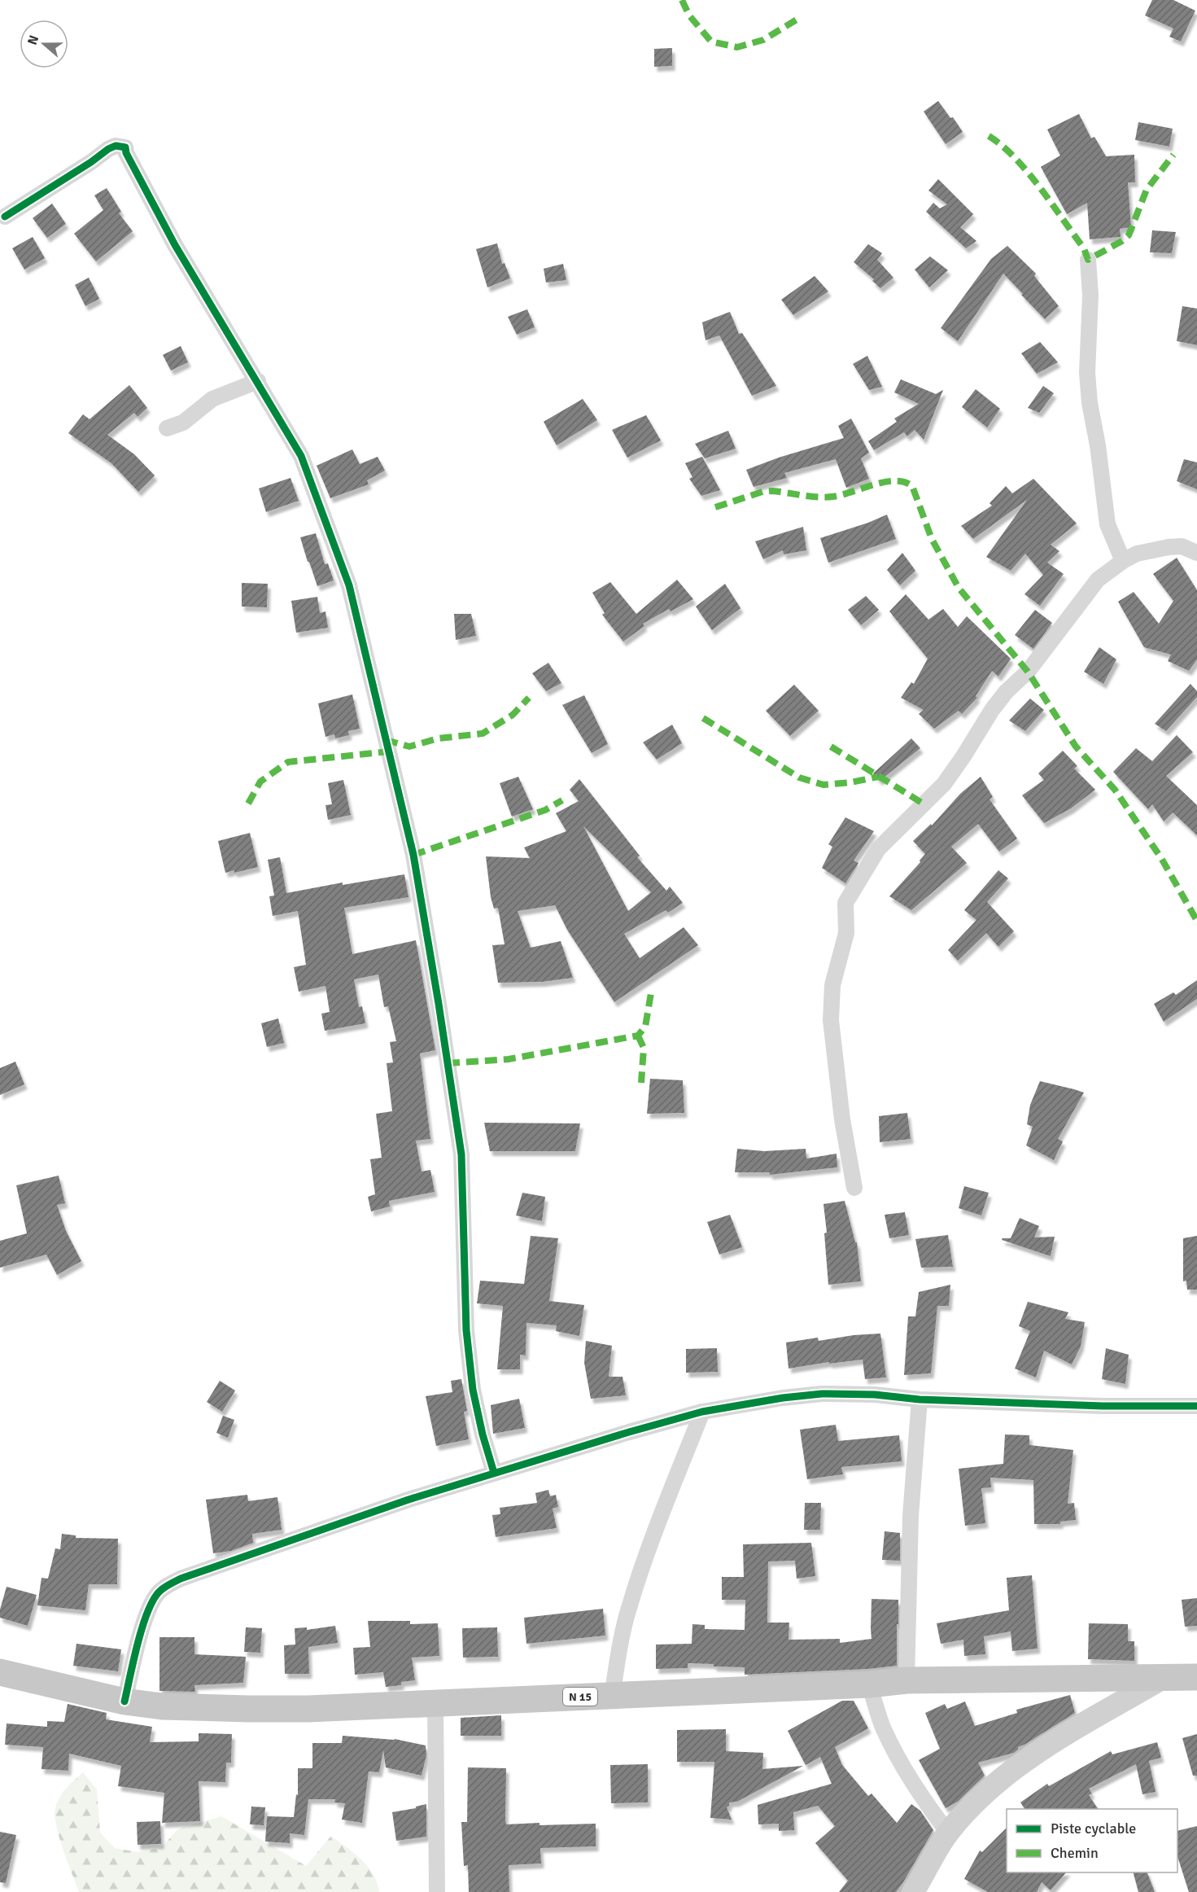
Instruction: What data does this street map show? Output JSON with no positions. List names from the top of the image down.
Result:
{
  "streets": {
    "highway": ["N 15"]
  },
  "legend": ["Piste cyclable", "Chemin"],
  "north": "left"
}
